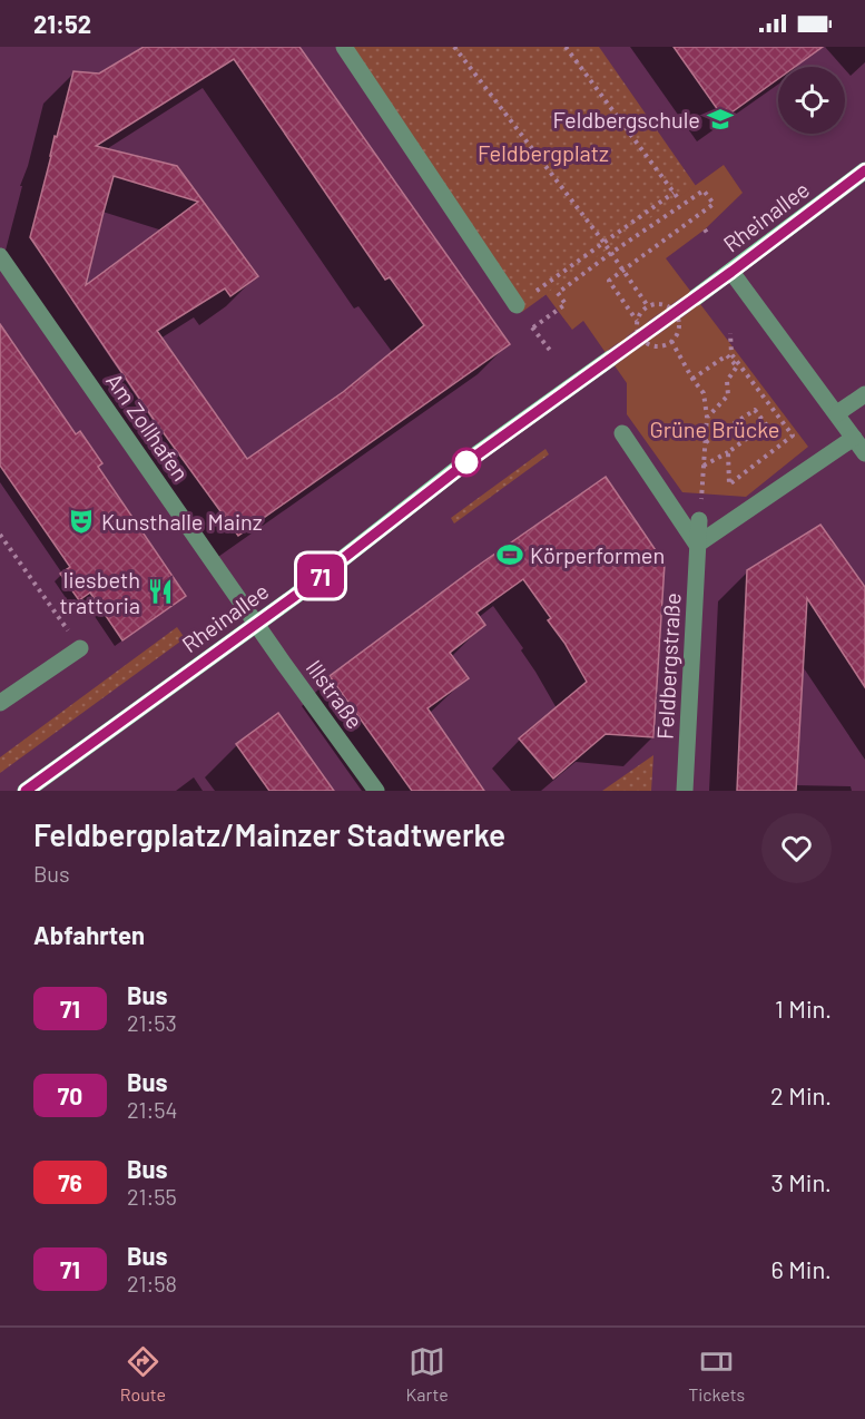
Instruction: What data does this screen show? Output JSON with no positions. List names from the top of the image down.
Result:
{
  "streets": {
    "main road": ["Rheinallee"],
    "street": ["Am Zollhafen", "Feldbergstraße", "Illstraße"]
  },
  "crossings": [
    ["Rheinallee", "Am Zollhafen"],
    ["Rheinallee", "Illstraße"],
    ["Am Zollhafen", "Illstraße"]
  ],
  "parks": ["Feldbergplatz", "Grüne Brücke"],
  "places": {
    "school or university": ["Feldbergschule"],
    "theatre": ["Kunsthalle Mainz"],
    "sports": ["Körperformen"],
    "restaurant": ["liesbeth trattoria"]
  },
  "lines": ["bus line 71"],
  "page": {
    "status": "21:52",
    "on_map": "71",
    "heading": [
      ["Feldbergplatz/Mainzer Stadtwerke", "Bus"],
      "Abfahrten"
    ],
    "list": [
      {
        "mark": "71",
        "name": "Bus",
        "note": "21:53",
        "value": "1 Min."
      },
      {
        "mark": "70",
        "name": "Bus",
        "note": "21:54",
        "value": "2 Min."
      },
      {
        "mark": "76",
        "name": "Bus",
        "note": "21:55",
        "value": "3 Min."
      },
      {
        "mark": "71",
        "name": "Bus",
        "note": "21:58",
        "value": "6 Min."
      }
    ],
    "tabs": ["Route", "Karte", "Tickets"]
  }
}
